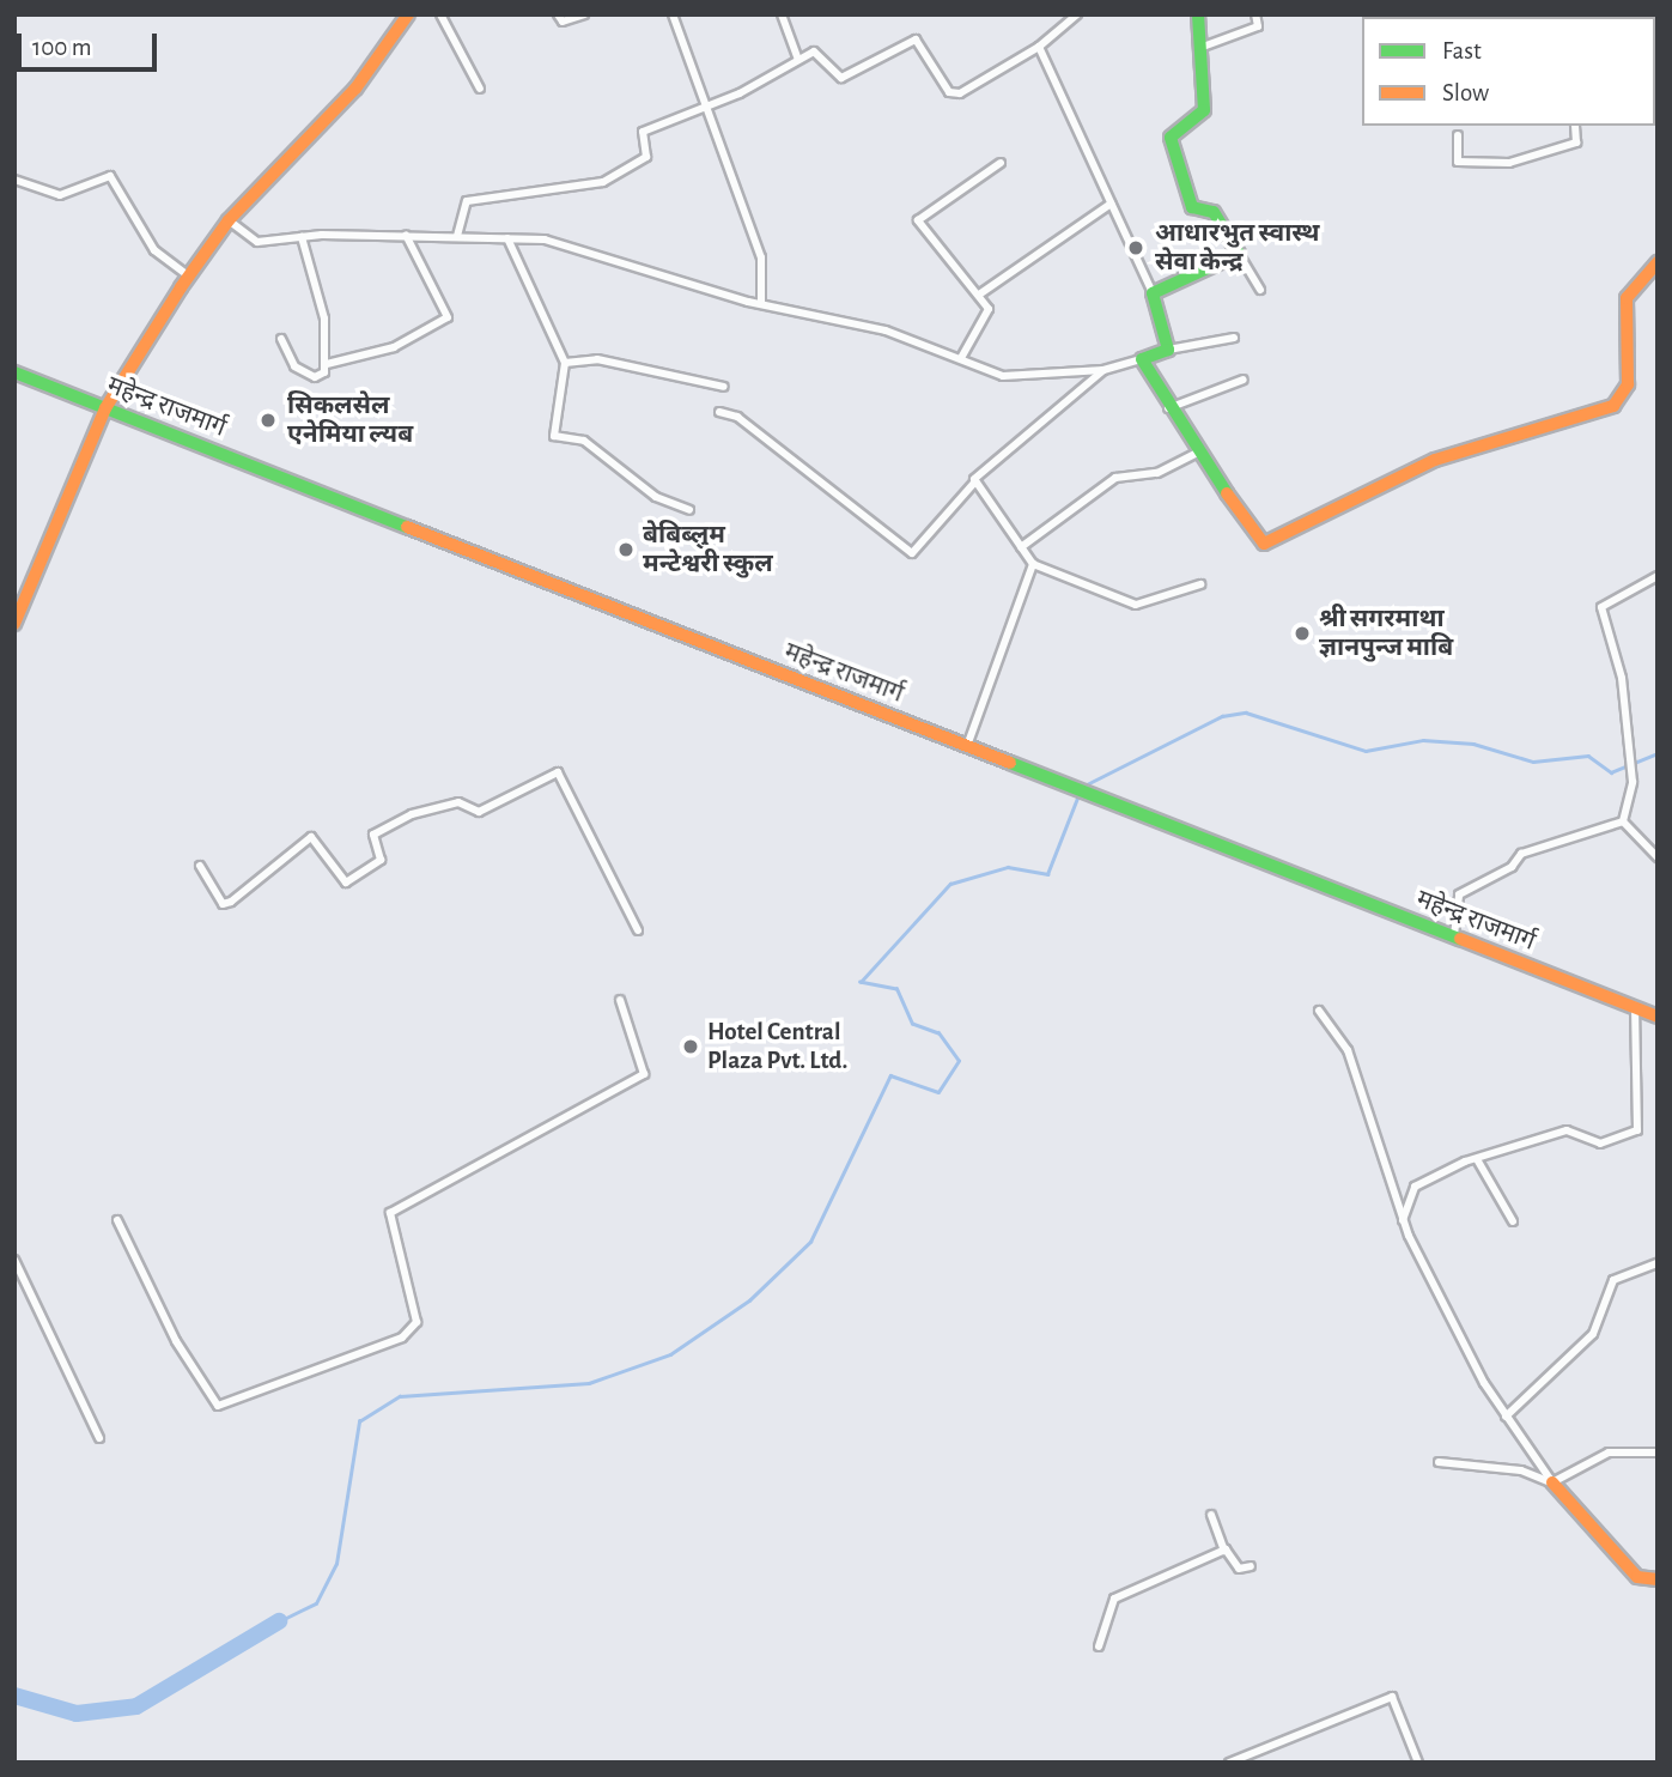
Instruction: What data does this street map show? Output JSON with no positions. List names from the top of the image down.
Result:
{
  "streets": {
    "main road": ["महेन्द्र राजमार्ग"]
  },
  "places": [
    "आधारभुत स्वास्थ सेवा केन्द्र",
    "सिकलसेल एनेमिया ल्यब",
    "बेबिब्लुम मन्टेश्वरी स्कुल",
    "श्री सगरमाथा ज्ञानपुन्ज माबि",
    "Hotel Central Plaza Pvt. Ltd."
  ],
  "legend": ["Fast", "Slow"],
  "scale_bar": "100 m"
}
